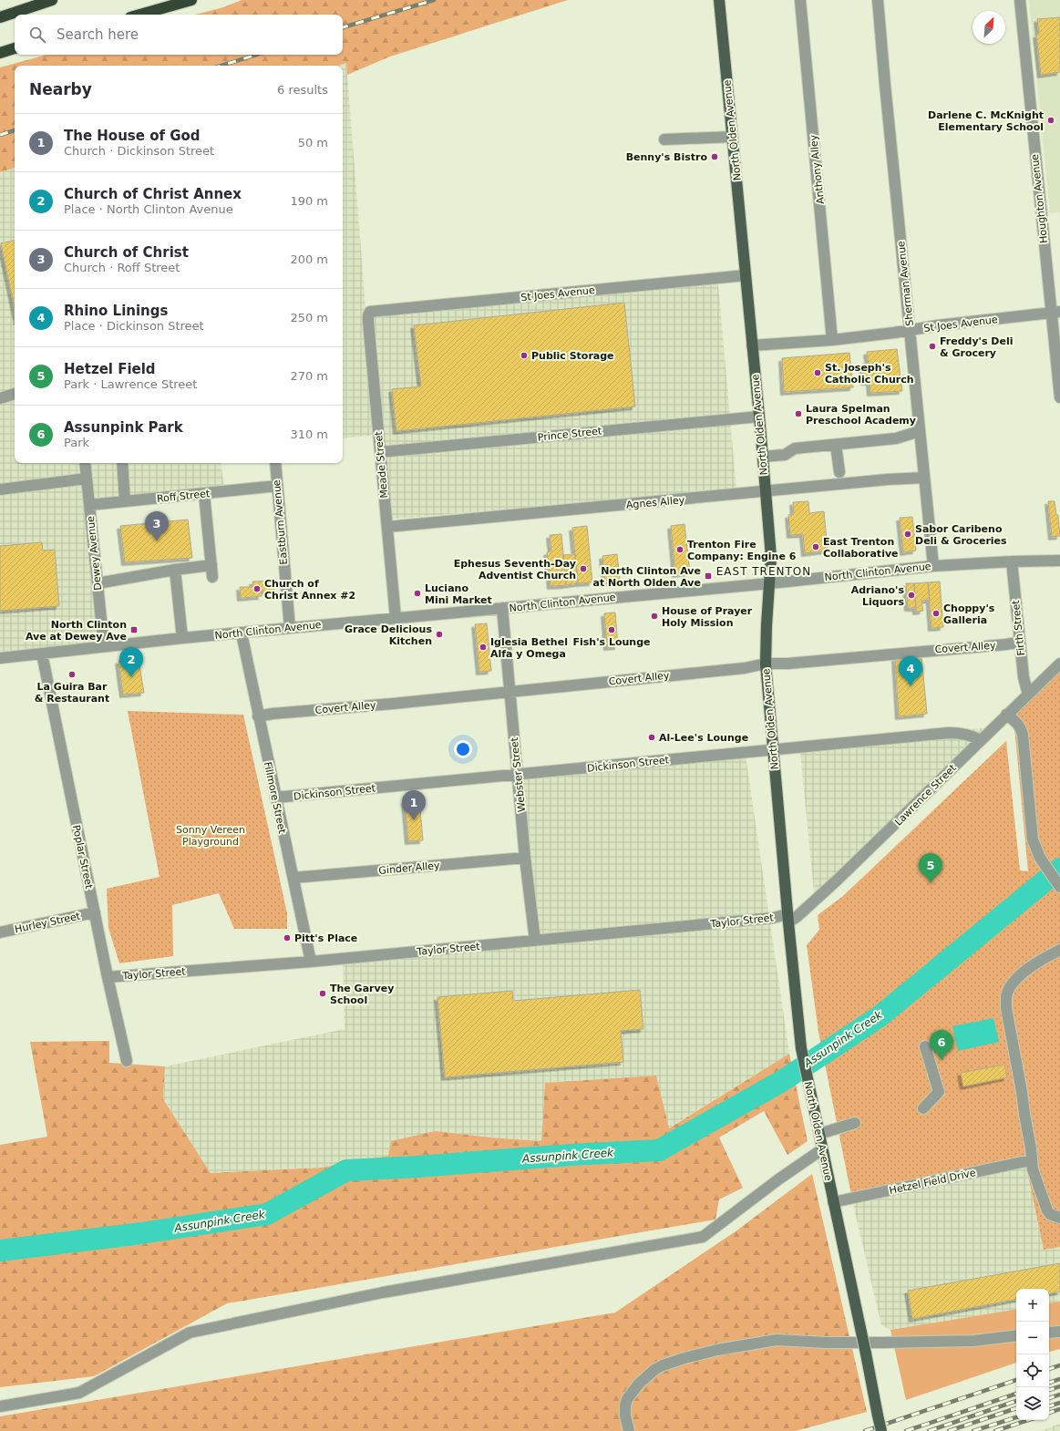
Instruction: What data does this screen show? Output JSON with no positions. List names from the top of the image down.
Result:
{
  "streets": {
    "main road": ["North Olden Avenue"],
    "street": [
      "Anthony Alley",
      "Houghton Avenue",
      "Sherman Avenue",
      "St Joes Avenue",
      "Prince Street",
      "Meade Street",
      "Roff Street",
      "Agnes Alley",
      "Eastburn Avenue",
      "Dewey Avenue",
      "North Clinton Avenue",
      "Firth Street",
      "Covert Alley",
      "Dickinson Street",
      "Webster Street",
      "Lawrence Street",
      "Fillmore Street",
      "Poplar Street",
      "Ginder Alley",
      "Taylor Street",
      "Hurley Street",
      "Hetzel Field Drive"
    ]
  },
  "crossings": [
    ["North Olden Avenue", "St Joes Avenue"],
    ["North Olden Avenue", "Prince Street"],
    ["North Olden Avenue", "Agnes Alley"],
    ["North Olden Avenue", "North Clinton Avenue"],
    ["North Olden Avenue", "Covert Alley"],
    ["North Olden Avenue", "Dickinson Street"],
    ["North Olden Avenue", "Lawrence Street"],
    ["North Olden Avenue", "Taylor Street"],
    ["North Olden Avenue", "Hetzel Field Drive"],
    ["Anthony Alley", "St Joes Avenue"],
    ["Houghton Avenue", "St Joes Avenue"],
    ["Sherman Avenue", "St Joes Avenue"],
    ["Sherman Avenue", "Agnes Alley"],
    ["Sherman Avenue", "North Clinton Avenue"],
    ["St Joes Avenue", "Meade Street"],
    ["Prince Street", "Meade Street"],
    ["Meade Street", "Agnes Alley"],
    ["Meade Street", "North Clinton Avenue"],
    ["Roff Street", "Eastburn Avenue"],
    ["Roff Street", "Dewey Avenue"],
    ["Eastburn Avenue", "North Clinton Avenue"],
    ["Dewey Avenue", "North Clinton Avenue"],
    ["North Clinton Avenue", "Firth Street"],
    ["North Clinton Avenue", "Webster Street"],
    ["North Clinton Avenue", "Fillmore Street"],
    ["North Clinton Avenue", "Poplar Street"],
    ["Firth Street", "Covert Alley"],
    ["Firth Street", "Lawrence Street"],
    ["Covert Alley", "Webster Street"],
    ["Covert Alley", "Fillmore Street"],
    ["Dickinson Street", "Webster Street"],
    ["Dickinson Street", "Lawrence Street"],
    ["Dickinson Street", "Fillmore Street"],
    ["Webster Street", "Ginder Alley"],
    ["Webster Street", "Taylor Street"],
    ["Lawrence Street", "Taylor Street"],
    ["Fillmore Street", "Ginder Alley"],
    ["Fillmore Street", "Taylor Street"],
    ["Poplar Street", "Taylor Street"],
    ["Poplar Street", "Hurley Street"]
  ],
  "districts": ["EAST TRENTON"],
  "water": ["Assunpink Creek"],
  "parks": ["Sonny Vereen Playground"],
  "places": {
    "other": [
      "Darlene C. McKnight Elementary School",
      "Benny's Bistro",
      "Freddy's Deli & Grocery",
      "Public Storage",
      "St. Joseph's Catholic Church",
      "Laura Spelman Preschool Academy",
      "Sabor Caribeno Deli & Groceries",
      "East Trenton Collaborative",
      "Trenton Fire Company: Engine 6",
      "Ephesus Seventh-Day Adventist Church",
      "Church of Christ Annex #2",
      "Luciano Mini Market",
      "Adriano's Liquors",
      "Choppy's Galleria",
      "House of Prayer Holy Mission",
      "Fish's Lounge",
      "Grace Delicious Kitchen",
      "Iglesia Bethel Alfa y Omega",
      "La Guira Bar & Restaurant",
      "Al-Lee's Lounge",
      "Pitt's Place",
      "The Garvey School"
    ],
    "transit": ["North Clinton Ave at North Olden Ave", "North Clinton Ave at Dewey Ave"]
  },
  "north": "top right",
  "page": {
    "search": "Search here",
    "heading": ["Nearby", "6 results"],
    "list": [
      {
        "mark": "1",
        "name": "The House of God",
        "note": "Church · Dickinson Street",
        "value": "50 m"
      },
      {
        "mark": "2",
        "name": "Church of Christ Annex",
        "note": "Place · North Clinton Avenue",
        "value": "190 m"
      },
      {
        "mark": "3",
        "name": "Church of Christ",
        "note": "Church · Roff Street",
        "value": "200 m"
      },
      {
        "mark": "4",
        "name": "Rhino Linings",
        "note": "Place · Dickinson Street",
        "value": "250 m"
      },
      {
        "mark": "5",
        "name": "Hetzel Field",
        "note": "Park · Lawrence Street",
        "value": "270 m"
      },
      {
        "mark": "6",
        "name": "Assunpink Park",
        "note": "Park",
        "value": "310 m"
      }
    ],
    "pins": [
      "3",
      "2",
      "4",
      "1",
      "5",
      "6"
    ],
    "map_buttons": ["+", "−"]
  }
}
